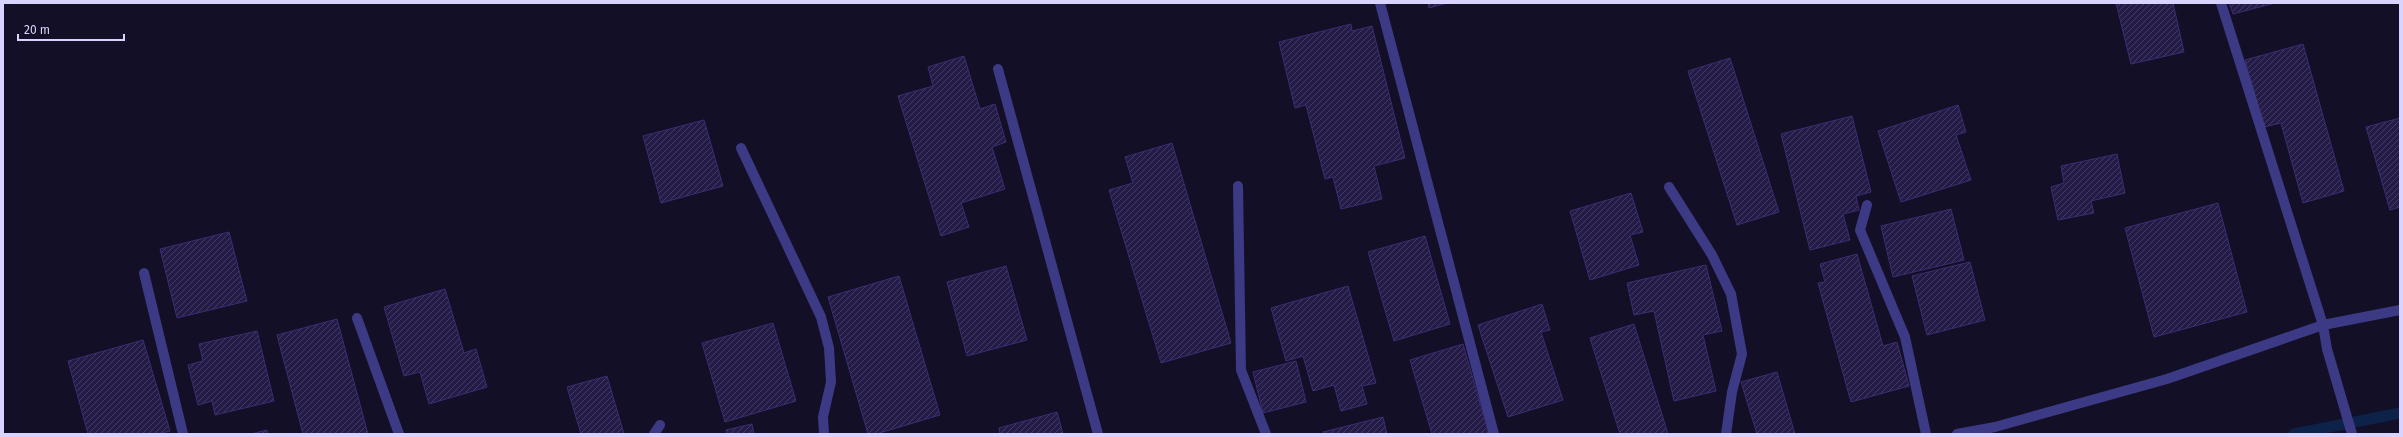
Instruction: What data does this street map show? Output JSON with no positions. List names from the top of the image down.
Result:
{
  "scale_bar": "20 m"
}
